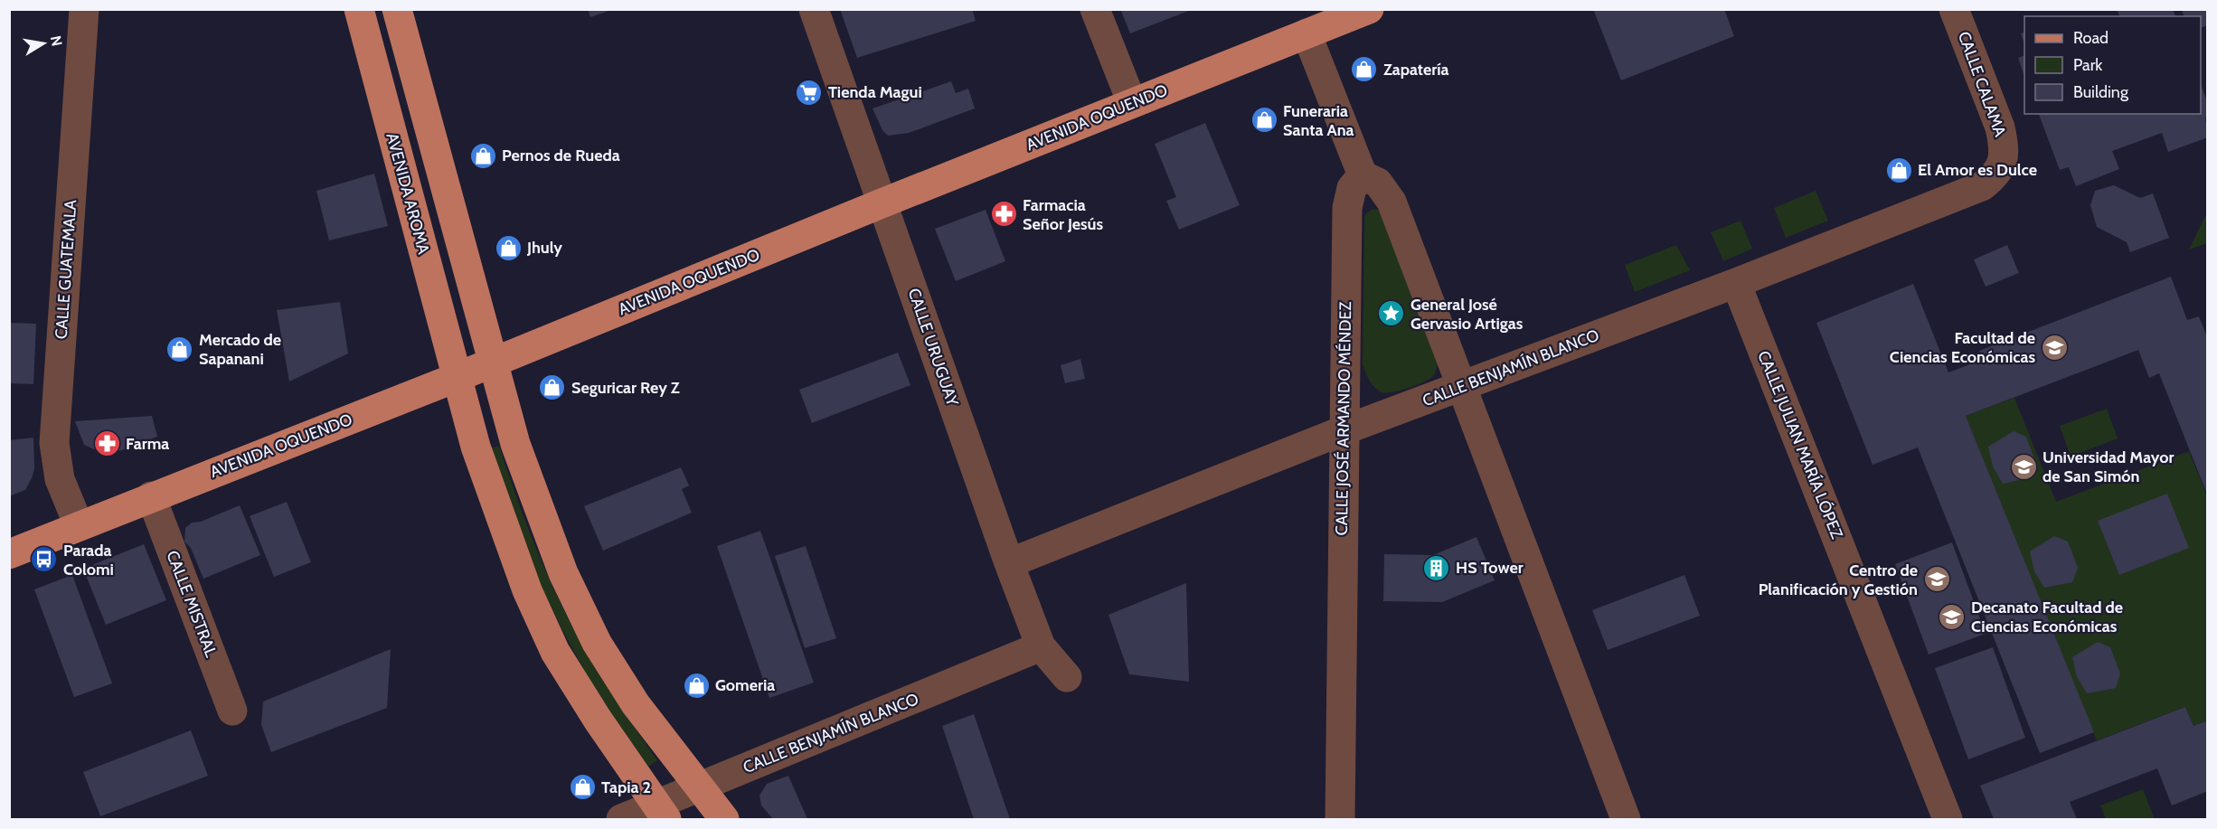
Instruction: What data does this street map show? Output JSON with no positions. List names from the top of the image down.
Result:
{
  "streets": {
    "main road": ["AVENIDA OQUENDO", "AVENIDA AROMA"],
    "street": [
      "CALLE CALAMA",
      "CALLE GUATEMALA",
      "CALLE URUGUAY",
      "CALLE BENJAMÍN BLANCO",
      "CALLE JOSÉ ARMANDO MÉNDEZ",
      "CALLE JULIAN MARÍA LÓPEZ",
      "CALLE MISTRAL"
    ]
  },
  "crossings": [
    ["CALLE CALAMA", "CALLE BENJAMÍN BLANCO"],
    ["AVENIDA OQUENDO", "AVENIDA AROMA"],
    ["AVENIDA OQUENDO", "CALLE GUATEMALA"],
    ["AVENIDA OQUENDO", "CALLE URUGUAY"],
    ["AVENIDA OQUENDO", "CALLE MISTRAL"],
    ["AVENIDA AROMA", "CALLE BENJAMÍN BLANCO"],
    ["CALLE URUGUAY", "CALLE BENJAMÍN BLANCO"],
    ["CALLE BENJAMÍN BLANCO", "CALLE JOSÉ ARMANDO MÉNDEZ"],
    ["CALLE BENJAMÍN BLANCO", "CALLE JULIAN MARÍA LÓPEZ"]
  ],
  "places": {
    "shop": [
      "Zapatería",
      "Funeraria Santa Ana",
      "Pernos de Rueda",
      "El Amor es Dulce",
      "Jhuly",
      "Mercado de Sapanani",
      "Seguricar Rey Z",
      "Gomeria",
      "Tapia 2"
    ],
    "supermarket": ["Tienda Magui"],
    "pharmacy": ["Farmacia Señor Jesús", "Farma"],
    "place": ["General José Gervasio Artigas"],
    "school or university": [
      "Facultad de Ciencias Económicas",
      "Universidad Mayor de San Simón",
      "Centro de Planificación y Gestión",
      "Decanato Facultad de Ciencias Económicas"
    ],
    "bus stop": ["Parada Colomi"],
    "building": ["HS Tower"]
  },
  "legend": ["Road", "Park", "Building"],
  "north": "right"
}
